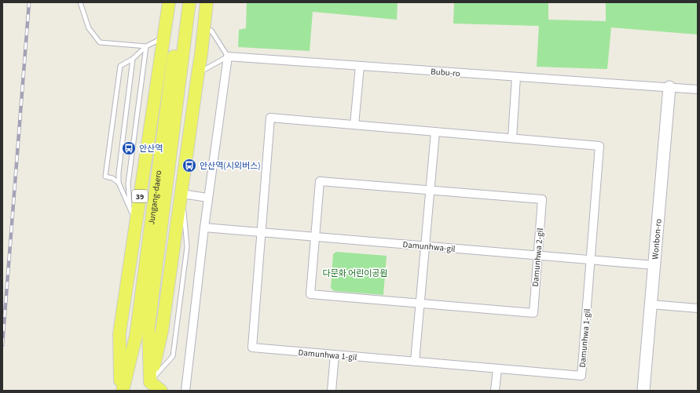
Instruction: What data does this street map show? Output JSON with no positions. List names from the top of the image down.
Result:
{
  "streets": {
    "main road": ["39", "Jungang-daero"],
    "street": [
      "Bubu-ro",
      "Wonbon-ro",
      "Damunhwa-gil",
      "Damunhwa 2-gil",
      "Damunhwa 1-gil"
    ]
  },
  "crossings": [
    ["Bubu-ro", "Wonbon-ro"],
    ["39", "Jungang-daero"],
    ["Wonbon-ro", "Damunhwa-gil"],
    ["Damunhwa-gil", "Damunhwa 2-gil"],
    ["Damunhwa-gil", "Damunhwa 1-gil"]
  ],
  "parks": ["다문화 어린이공원"],
  "places": {
    "bus stop": ["안산역", "안산역(시외버스)"]
  }
}
